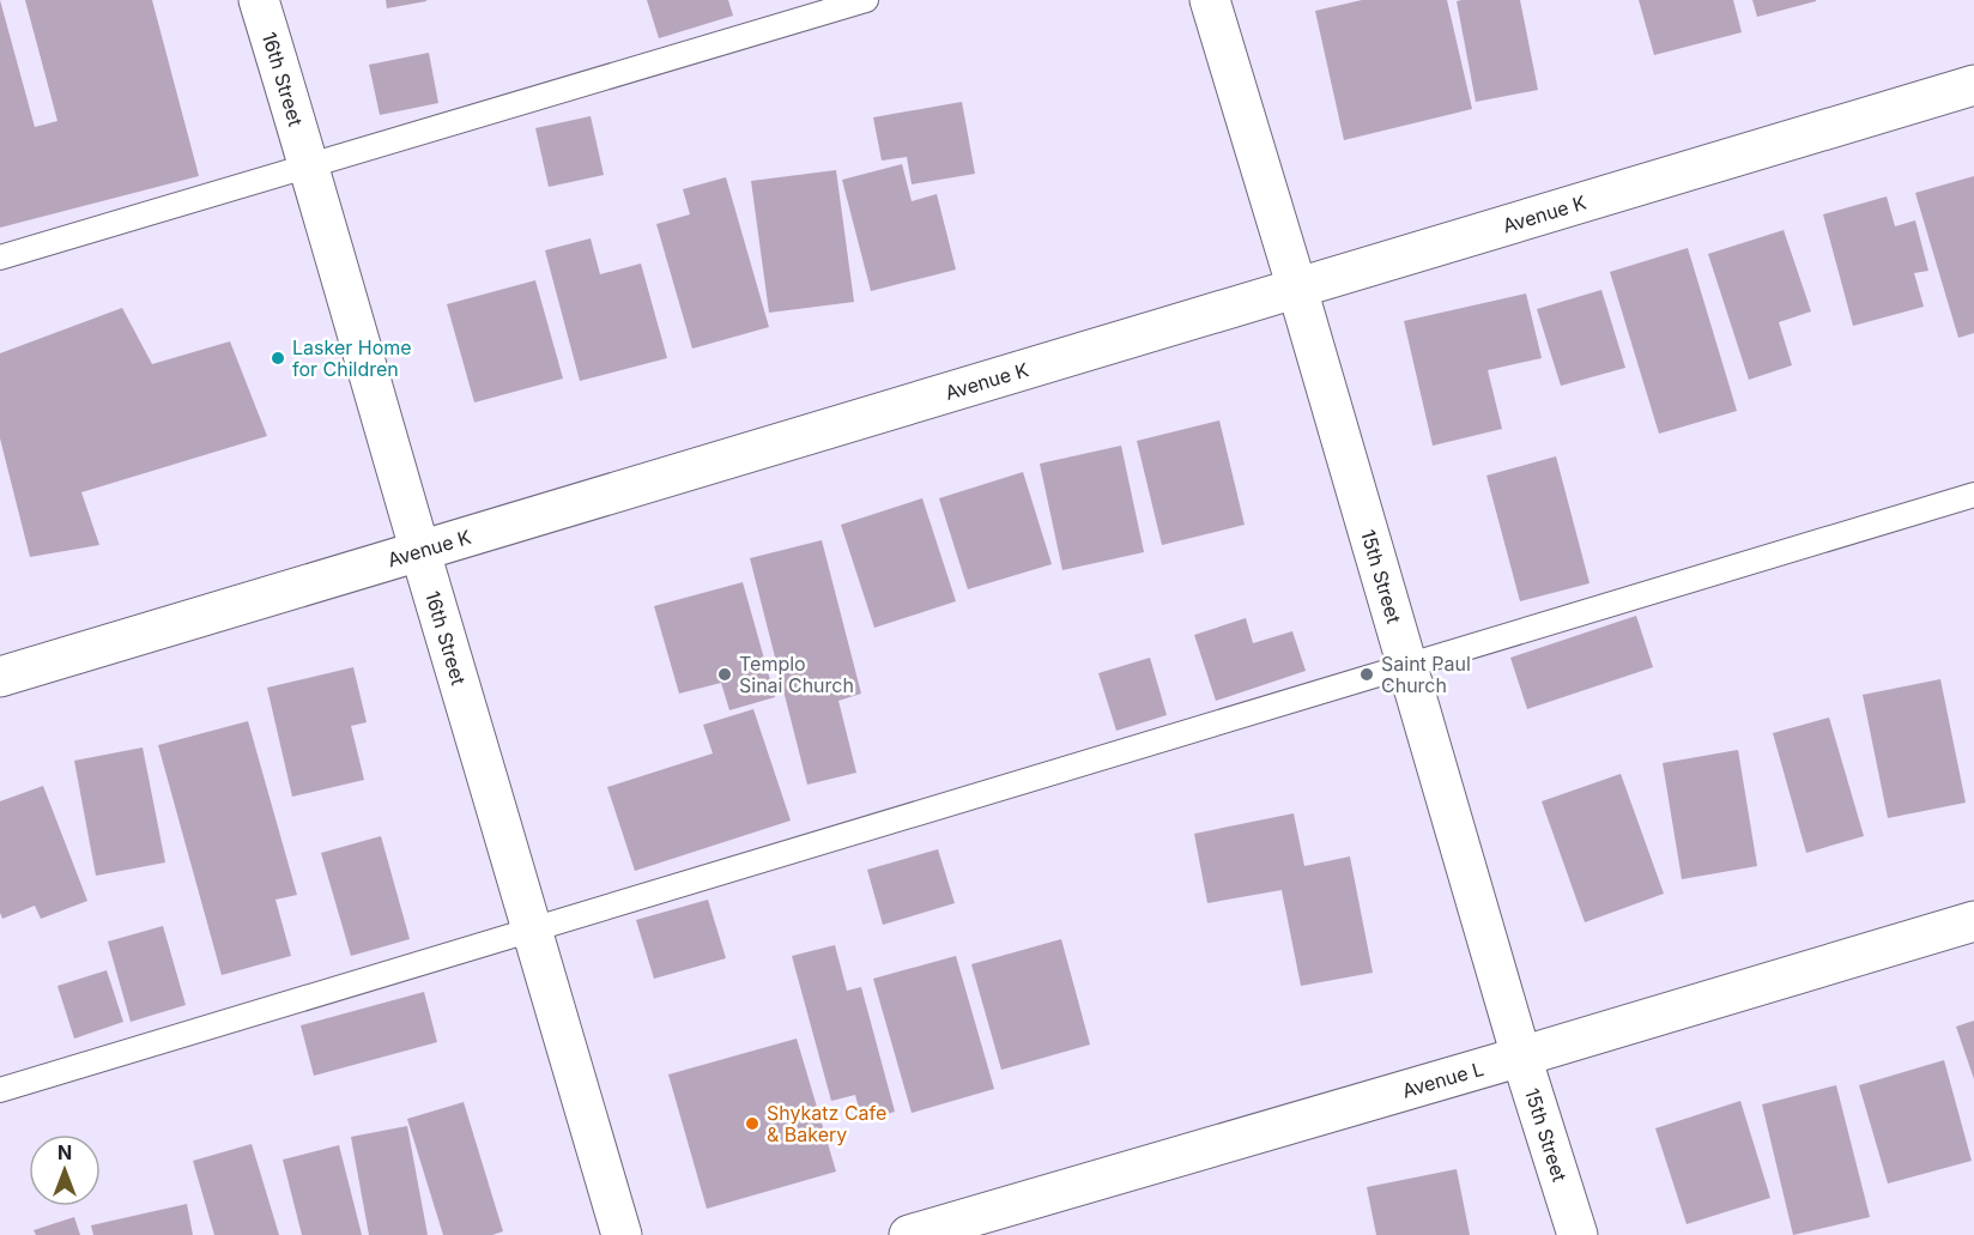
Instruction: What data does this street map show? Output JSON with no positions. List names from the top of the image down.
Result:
{
  "streets": {
    "street": [
      "16th Street",
      "Avenue K",
      "15th Street",
      "Avenue L"
    ]
  },
  "crossings": [
    ["16th Street", "Avenue K"],
    ["Avenue K", "15th Street"],
    ["15th Street", "Avenue L"]
  ],
  "places": [
    "Lasker Home for Children",
    "Templo Sinai Church",
    "Saint Paul Church",
    "Shykatz Cafe & Bakery"
  ],
  "north": "top"
}
